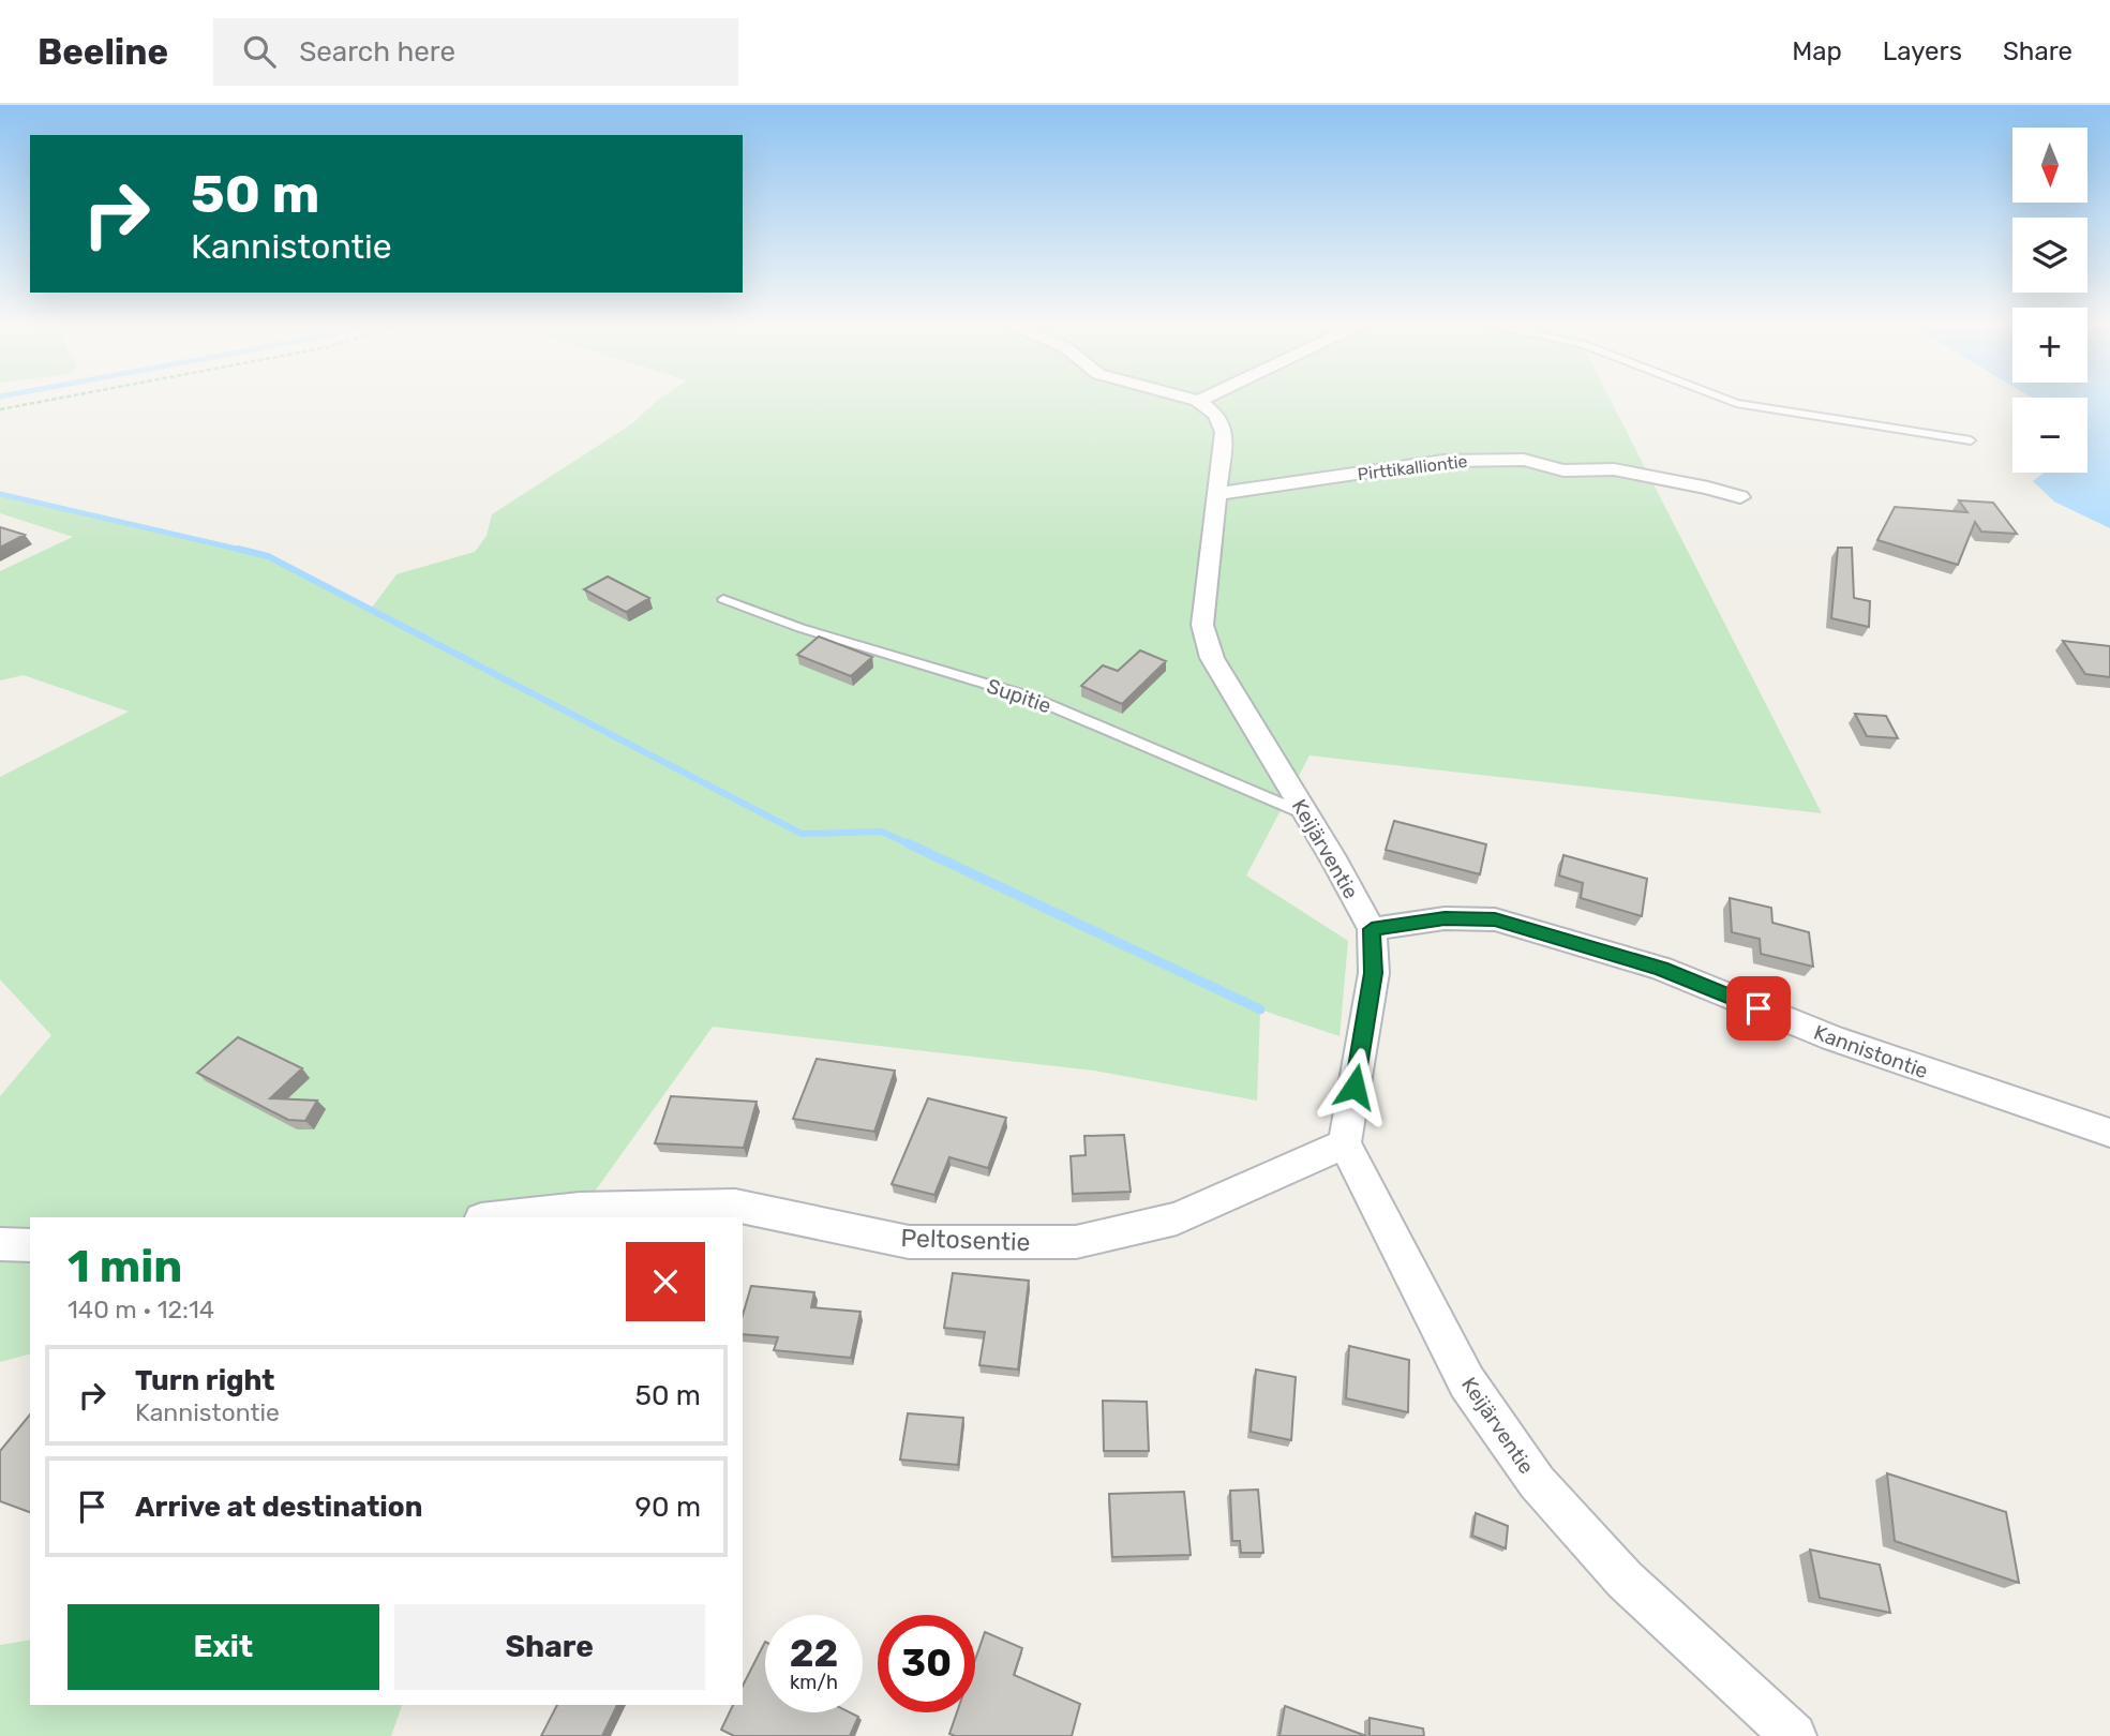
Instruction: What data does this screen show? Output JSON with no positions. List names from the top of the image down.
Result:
{
  "streets": {
    "street": [
      "Pirttikalliontie",
      "Keijärventie",
      "Kannistontie",
      "Peltosentie"
    ],
    "lane": ["Supitie"]
  },
  "crossings": [
    ["Pirttikalliontie", "Keijärventie"],
    ["Supitie", "Keijärventie"],
    ["Keijärventie", "Kannistontie"],
    ["Keijärventie", "Peltosentie"]
  ],
  "north": "bottom",
  "page": {
    "header": "Beeline",
    "search": "Search here",
    "nav": ["Map", "Layers", "Share"],
    "map_buttons": ["+", "−"],
    "turn": ["50 m", "Kannistontie"],
    "heading": ["1 min", "140 m · 12:14"],
    "list": [
      {
        "name": "Turn right",
        "note": "Kannistontie",
        "value": "50 m"
      },
      {
        "name": "Arrive at destination",
        "value": "90 m"
      }
    ],
    "buttons": ["Exit", "Share"],
    "speed": "22 km/h",
    "limit": "30"
  }
}
